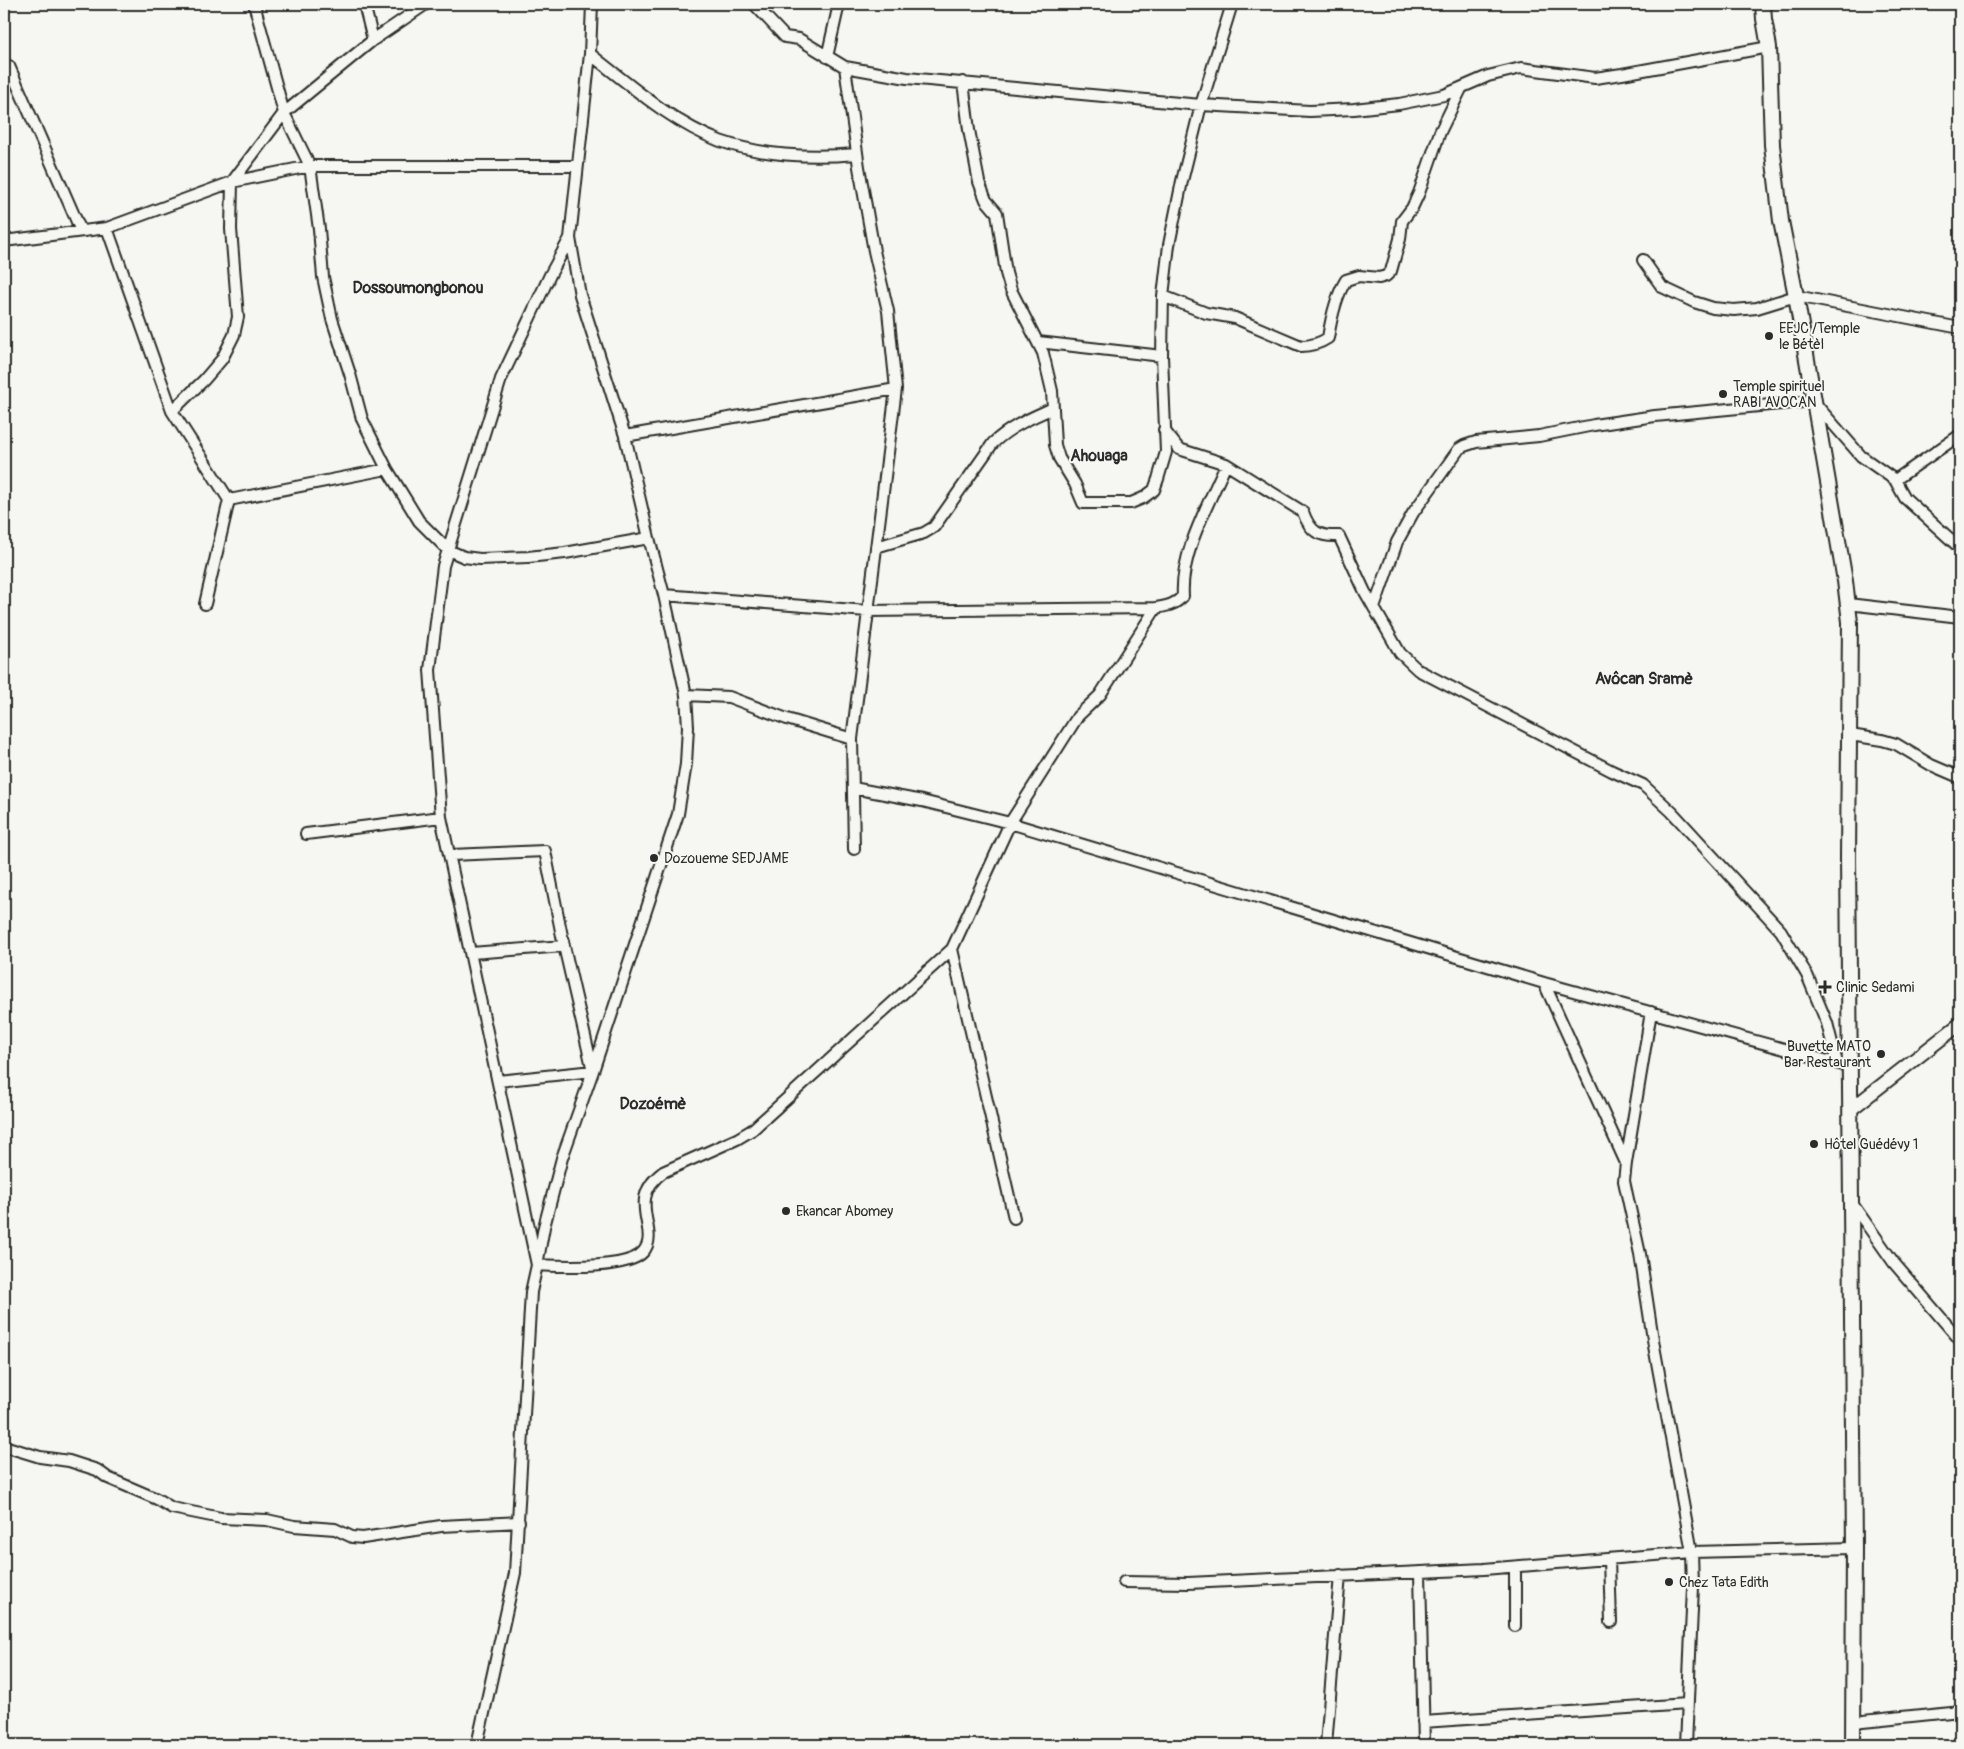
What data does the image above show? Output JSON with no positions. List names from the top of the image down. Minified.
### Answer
{"districts":["Dossoumongbonou","Ahouaga","Avôcan Sramè","Dozoémè"],"places":{"other":["EEJC /Temple le Bétèl","Temple spirituel RABI AVOCAN","Dozoueme SEDJAME","Buvette MATO Bar Restaurant","Hôtel Guédévy 1","Ekancar Abomey","Chez Tata Edith"],"health":["Clinic Sedami"]}}
